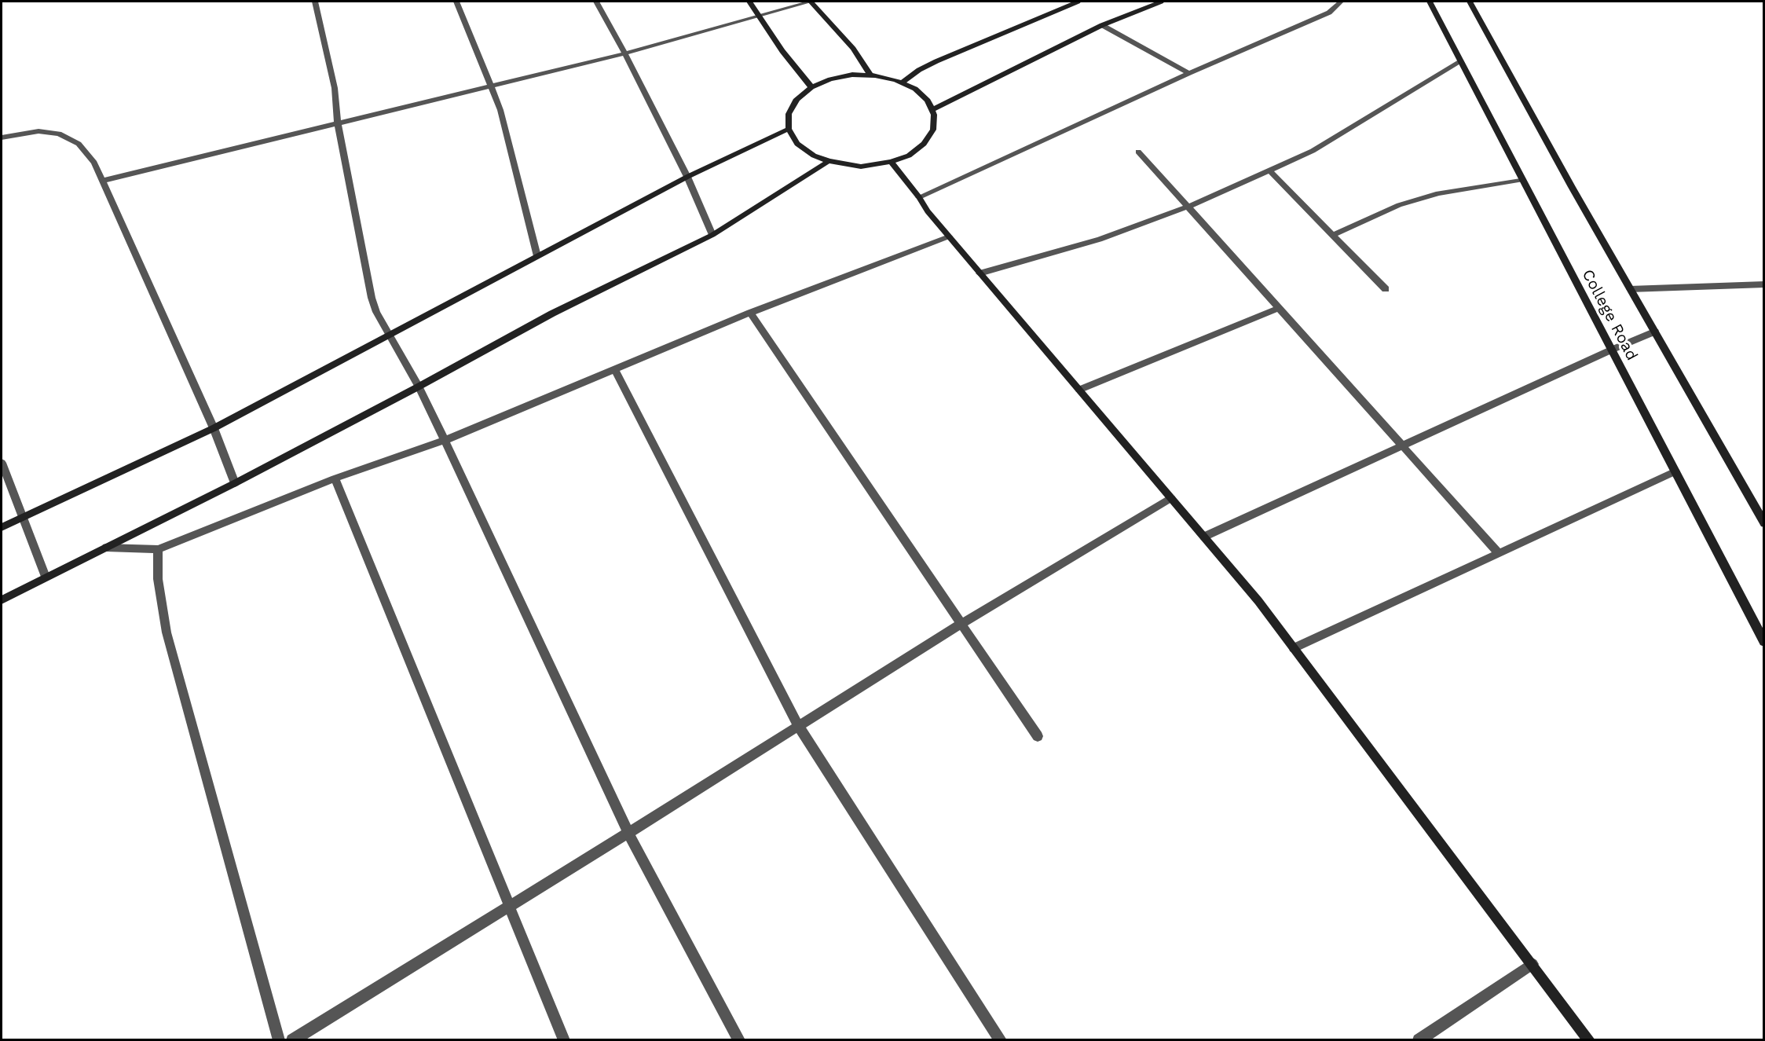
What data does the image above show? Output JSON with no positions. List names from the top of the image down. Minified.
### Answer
{"streets":{"main road":["College Road"]}}
